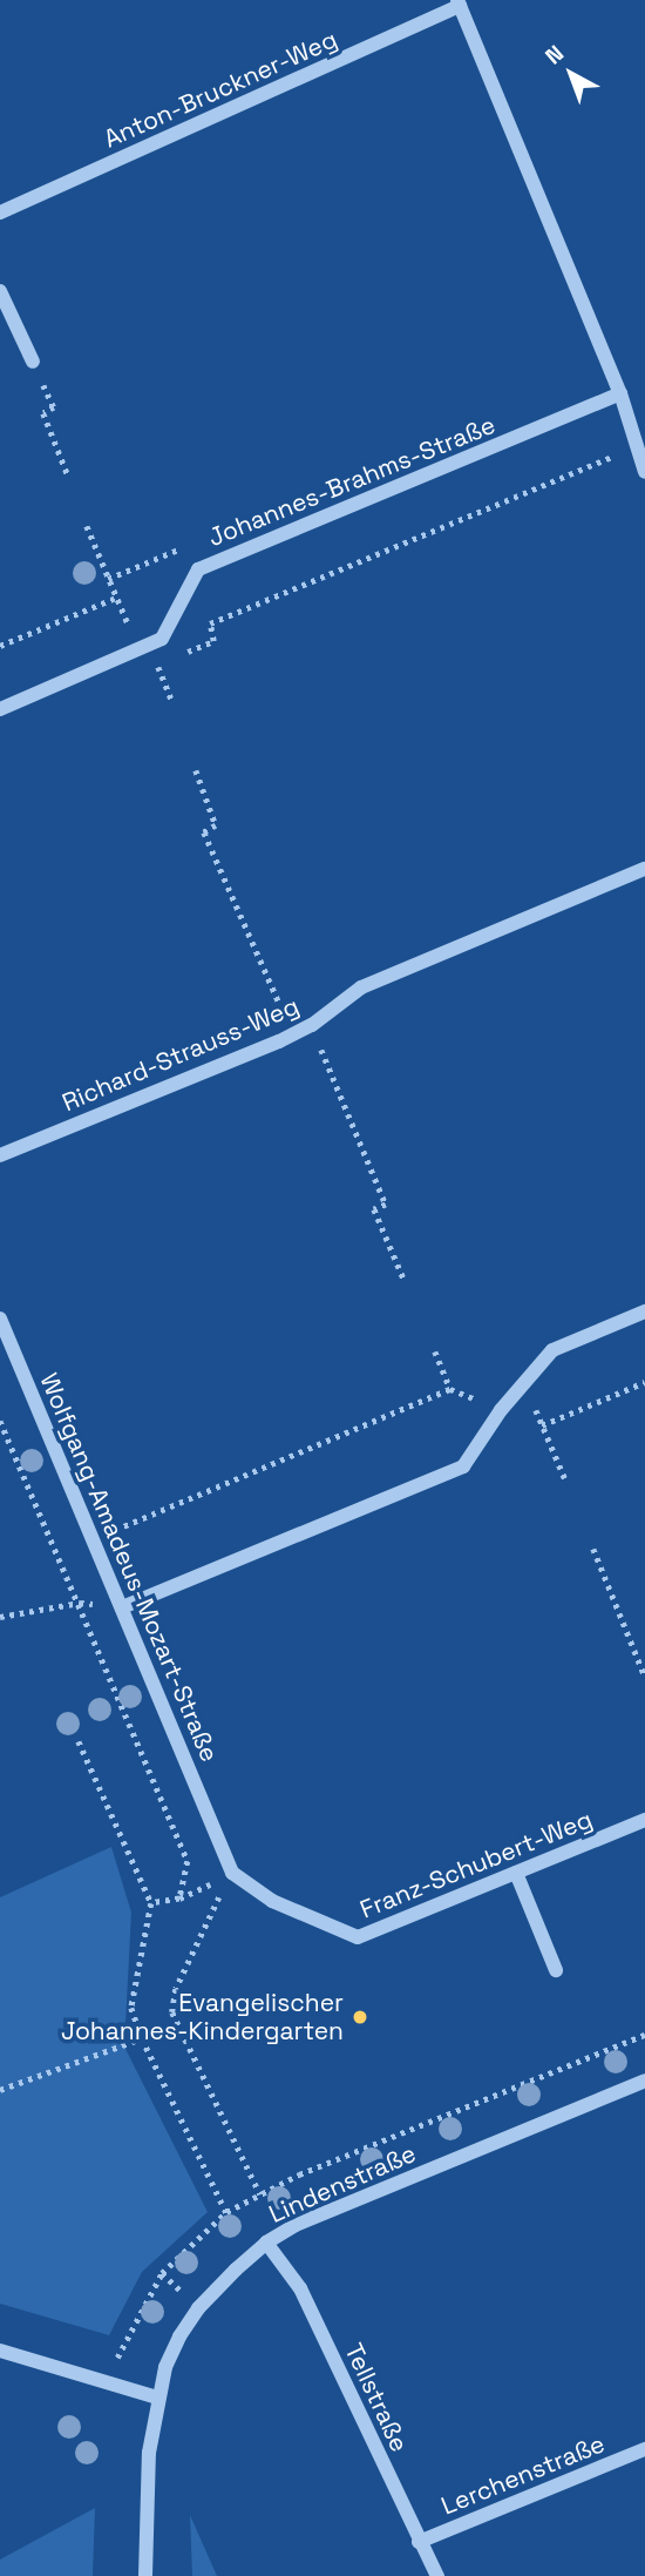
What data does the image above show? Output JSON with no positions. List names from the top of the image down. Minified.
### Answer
{"streets":{"street":["Anton-Bruckner-Weg","Johannes-Brahms-Straße","Richard-Strauss-Weg","Wolfgang-Amadeus-Mozart-Straße","Franz-Schubert-Weg","Lindenstraße","Tellstraße","Lerchenstraße"]},"crossings":[["Wolfgang-Amadeus-Mozart-Straße","Franz-Schubert-Weg"],["Lindenstraße","Tellstraße"],["Tellstraße","Lerchenstraße"]],"places":["Evangelischer Johannes-Kindergarten"],"north":"top left"}
